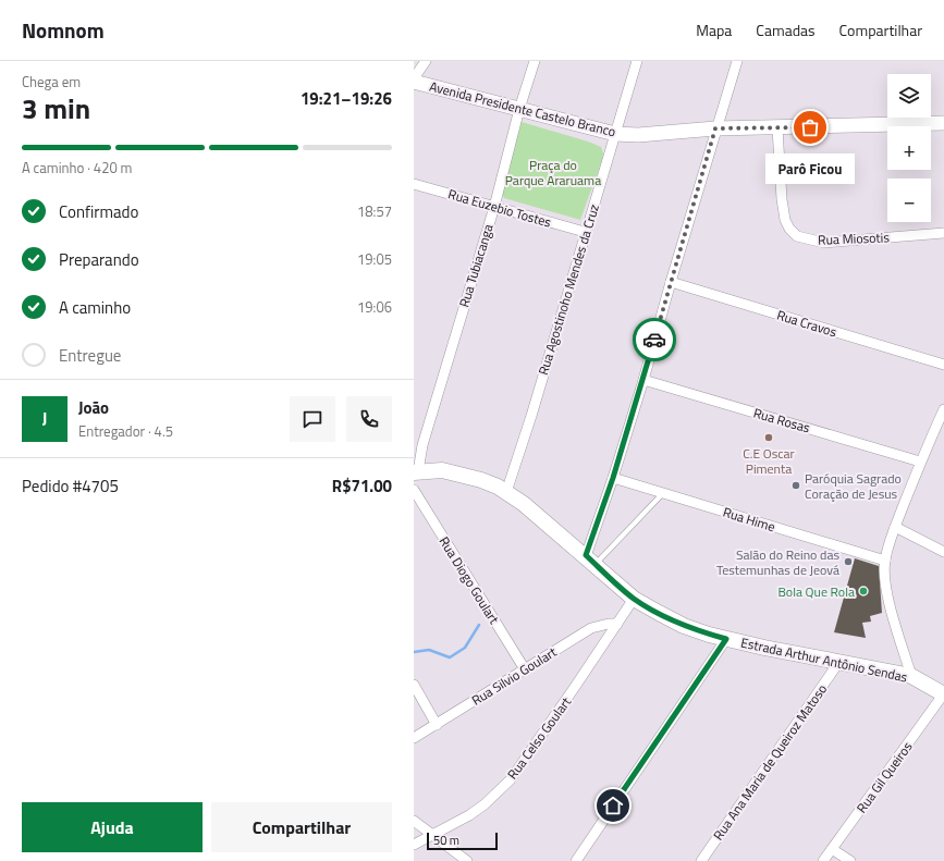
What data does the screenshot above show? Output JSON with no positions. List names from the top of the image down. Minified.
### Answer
{"streets":{"main road":["Estrada Arthur Antônio Sendas"],"street":["Avenida Presidente Castelo Branco","Rua Euzebio Tostes","Rua Miosotis","Rua Tubiacanga","Rua Agostinoho Mendes da Cruz","Rua Cravos","Rua Rosas","Rua Hime","Rua Diogo Goulart","Rua Silvio Goulart","Rua Celso Goulart","Rua Ana Maria de Queiroz Matoso","Rua Gil Queiros"]},"crossings":[["Avenida Presidente Castelo Branco","Rua Miosotis"],["Avenida Presidente Castelo Branco","Rua Tubiacanga"],["Avenida Presidente Castelo Branco","Rua Agostinoho Mendes da Cruz"],["Rua Euzebio Tostes","Rua Tubiacanga"],["Rua Euzebio Tostes","Rua Agostinoho Mendes da Cruz"],["Rua Tubiacanga","Estrada Arthur Antônio Sendas"],["Rua Agostinoho Mendes da Cruz","Estrada Arthur Antônio Sendas"],["Rua Diogo Goulart","Rua Silvio Goulart"],["Estrada Arthur Antônio Sendas","Rua Celso Goulart"],["Estrada Arthur Antônio Sendas","Rua Ana Maria de Queiroz Matoso"],["Estrada Arthur Antônio Sendas","Rua Gil Queiros"],["Rua Silvio Goulart","Rua Celso Goulart"]],"parks":["Praça do Parque Araruama"],"places":["Parô Ficou","C.E Oscar Pimenta","Paróquia Sagrado Coração de Jesus","Salão do Reino das Testemunhas de Jeová","Bola Que Rola"],"scale_bar":"50 m","page":{"header":"Nomnom","nav":["Mapa","Camadas","Compartilhar"],"heading":["3 min","Chega em","19:21–19:26"],"panel":["João","Entregador · 4.5","Pedido #4705","R$71.00"],"map_buttons":["+","−"],"bar":"A caminho · 420 m","bubble":"Parô Ficou","list":[["Confirmado","18:57"],["Preparando","19:05"],["A caminho","19:06"],"Entregue"],"round":"J","buttons":["Ajuda","Compartilhar"],"scale":"50 m"}}
